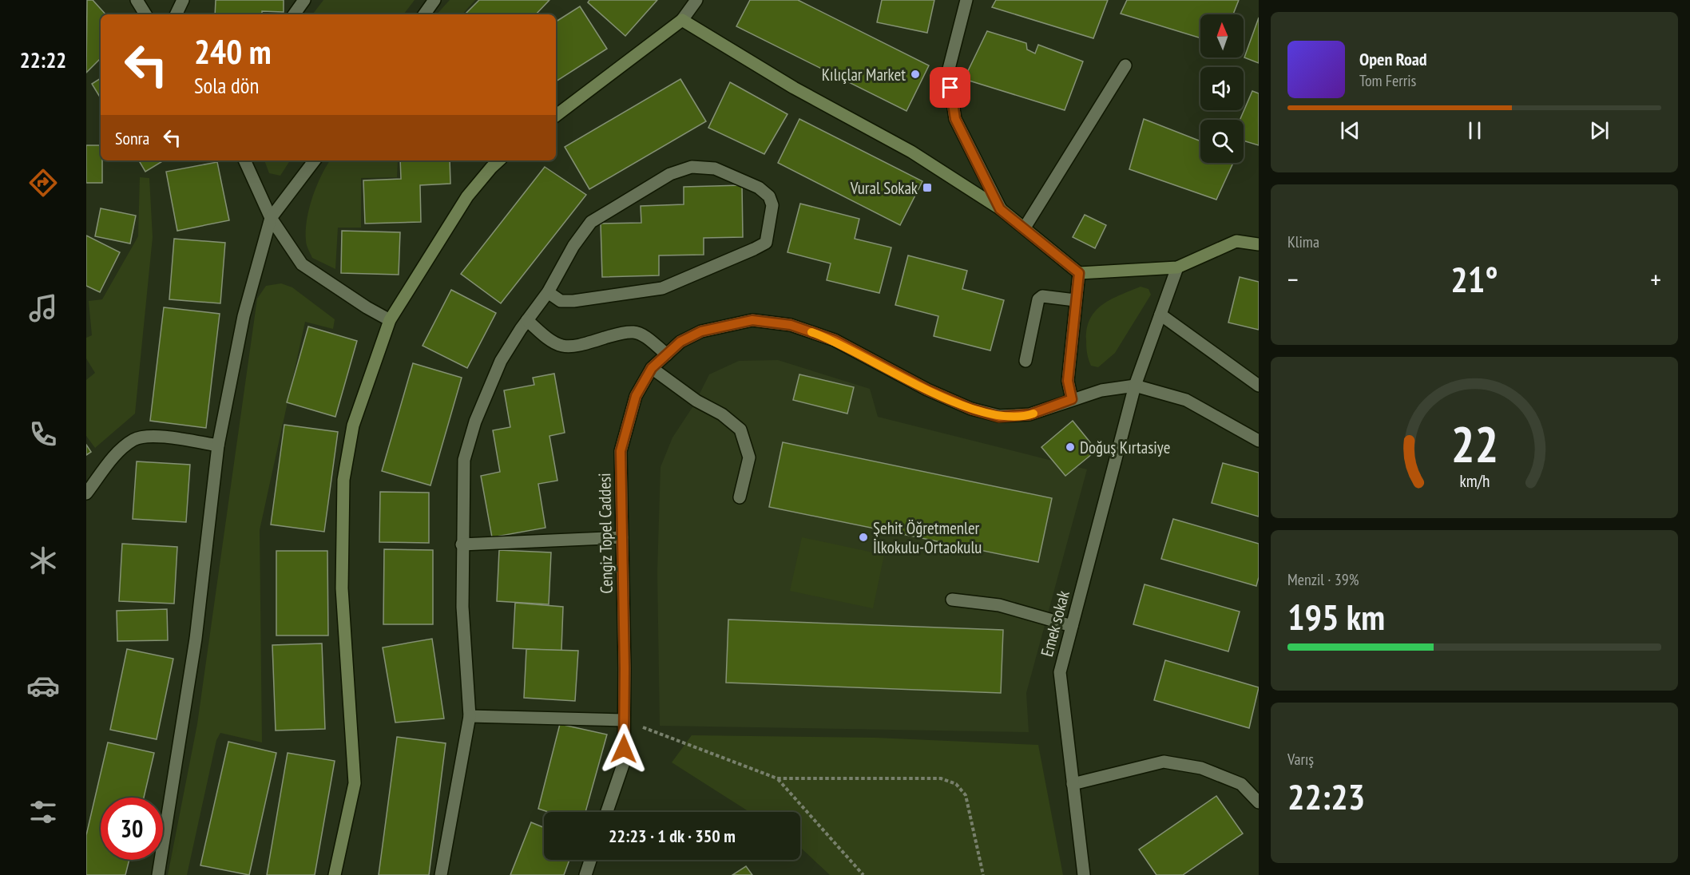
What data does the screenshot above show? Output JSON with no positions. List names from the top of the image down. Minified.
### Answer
{"streets":{"street":["Cengiz Topel Caddesi","Emek sokak"]},"crossings":[["Cengiz Topel Caddesi","Emek sokak"]],"places":{"other":["Kılıçlar Market","Doğuş Kırtasiye","Şehit Öğretmenler İlkokulu-Ortaokulu"],"transit":["Vural Sokak"]},"north":"top","page":{"tabs":"22:22","turn":["240 m","Sola dön"],"song":["Open Road","Tom Ferris"],"then":"Sonra","tile":["Klima",["Menzil · 39%","195 km"],["Varış","22:23"]],"heat":["−","21°","+"],"limit":"30","trip":"22:23 · 1 dk · 350 m","gauge":["22","km/h"]}}
